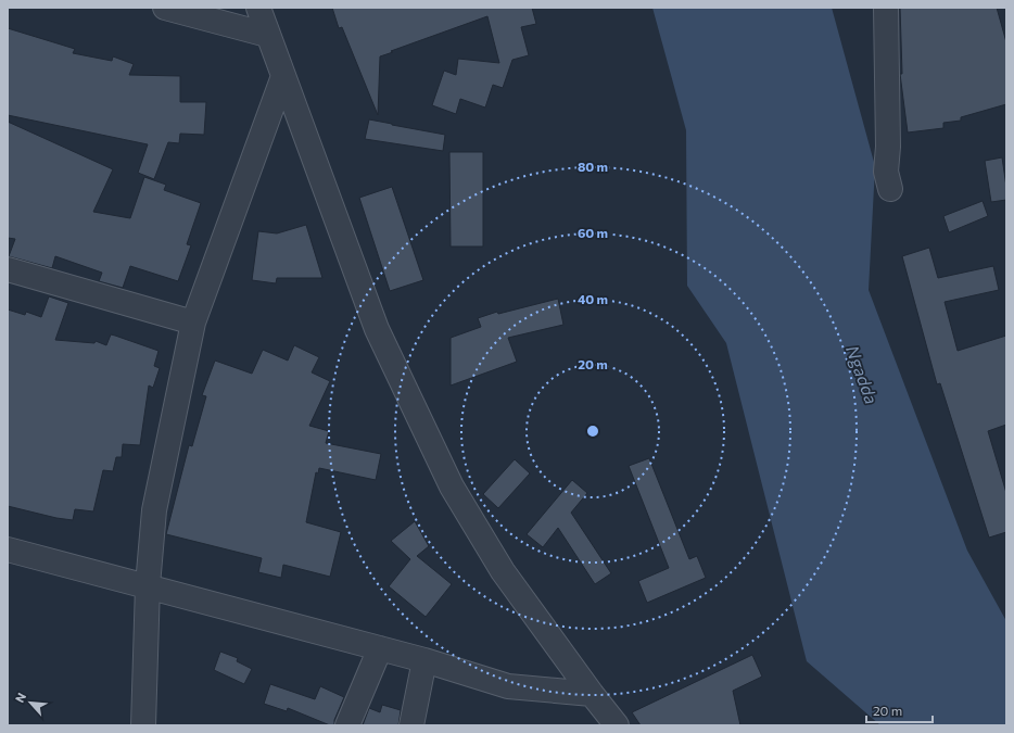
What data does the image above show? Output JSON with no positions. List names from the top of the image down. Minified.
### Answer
{"water":["Ngadda"],"scale_bar":"20 m","north":"top left","rings":["80 m","60 m","40 m","20 m"]}
